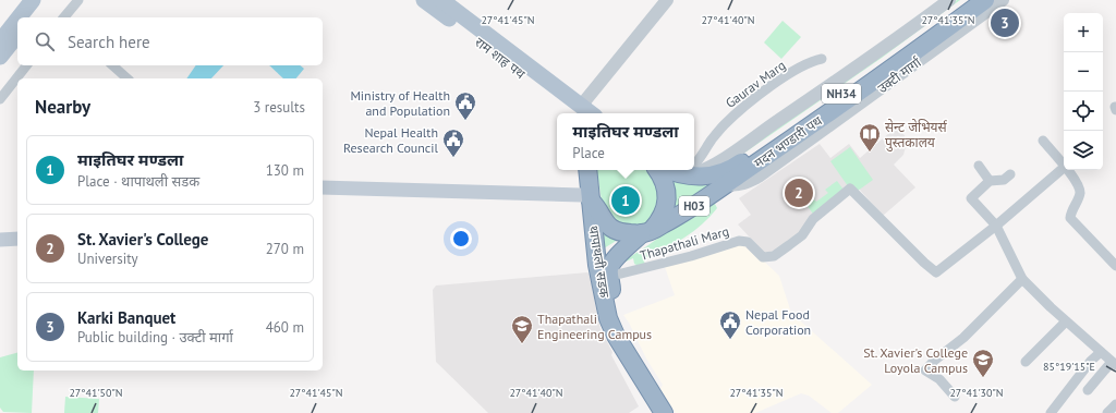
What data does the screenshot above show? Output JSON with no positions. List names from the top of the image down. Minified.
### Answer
{"streets":{"highway":["NH34","मदन भण्डारी पथ","H03","थापाथली सडक"],"main road":["राम शाह पथ"],"street":["उक्टी मार्गा","Gaurav Marg","Thapathali Marg"]},"crossings":[["उक्टी मार्गा","मदन भण्डारी पथ"],["Gaurav Marg","मदन भण्डारी पथ"],["मदन भण्डारी पथ","थापाथली सडक"],["Thapathali Marg","थापाथली सडक"]],"places":{"public building":["Ministry of Health and Population","Nepal Health Research Council","Nepal Food Corporation"],"library":["सेन्ट जेभियर्स पुस्तकालय"],"school or university":["Thapathali Engineering Campus","St. Xavier's College Loyola Campus"]},"page":{"pins":["3","2","1"],"map_buttons":["+","−"],"search":"Search here","heading":["Nearby","3 results"],"popup":["माइतिघर मण्डला","Place"],"list":[{"mark":"1","name":"माइतिघर मण्डला","note":"Place · थापाथली सडक","value":"130 m"},{"mark":"2","name":"St. Xavier's College","note":"University","value":"270 m"},{"mark":"3","name":"Karki Banquet","note":"Public building · उक्टी मार्गा","value":"460 m"}]},"coordinates":["27°41'45\"N","27°41'40\"N","27°41'35\"N","85°19'15\"E","27°41'50\"N","27°41'30\"N"]}
